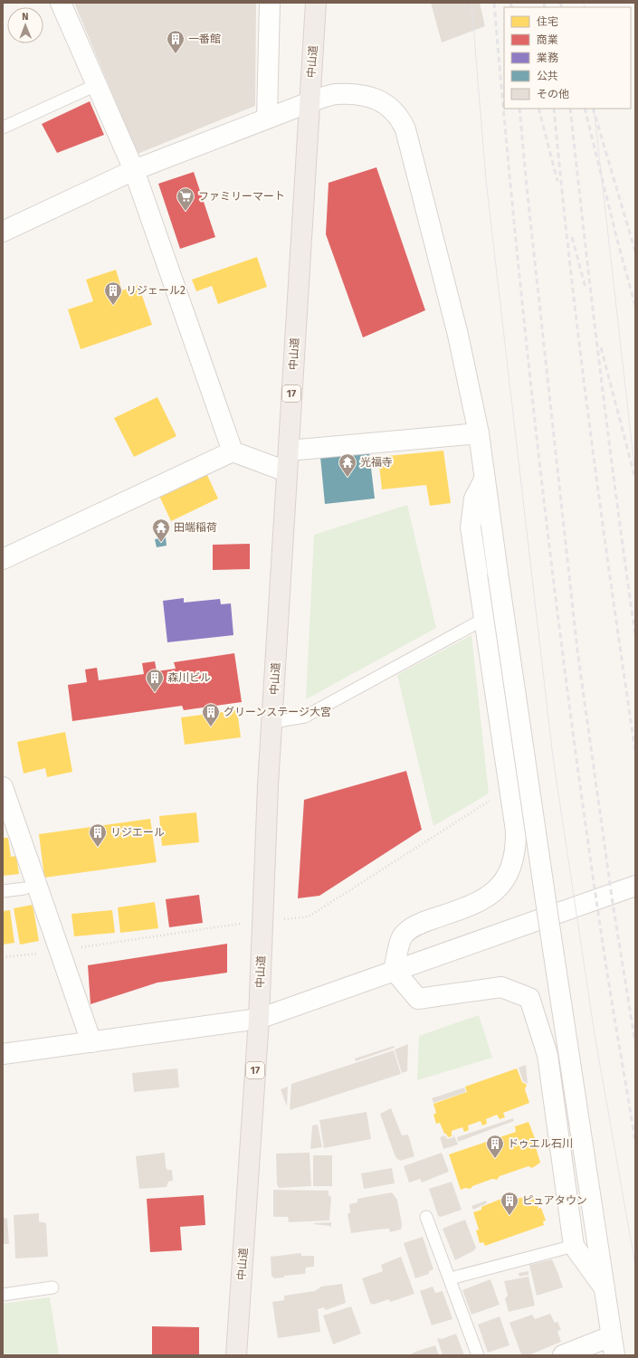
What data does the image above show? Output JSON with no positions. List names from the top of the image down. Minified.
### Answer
{"streets":{"highway":["中山道","17"]},"places":{"building":["一番館","リジェール2","森川ビル","グリーンステージ大宮","リジエール","ドゥエル石川","ピュアタウン"],"supermarket":["ファミリーマート"],"temple":["光福寺","田端稲荷"]},"legend":["住宅","商業","業務","公共","その他"],"north":"top"}
